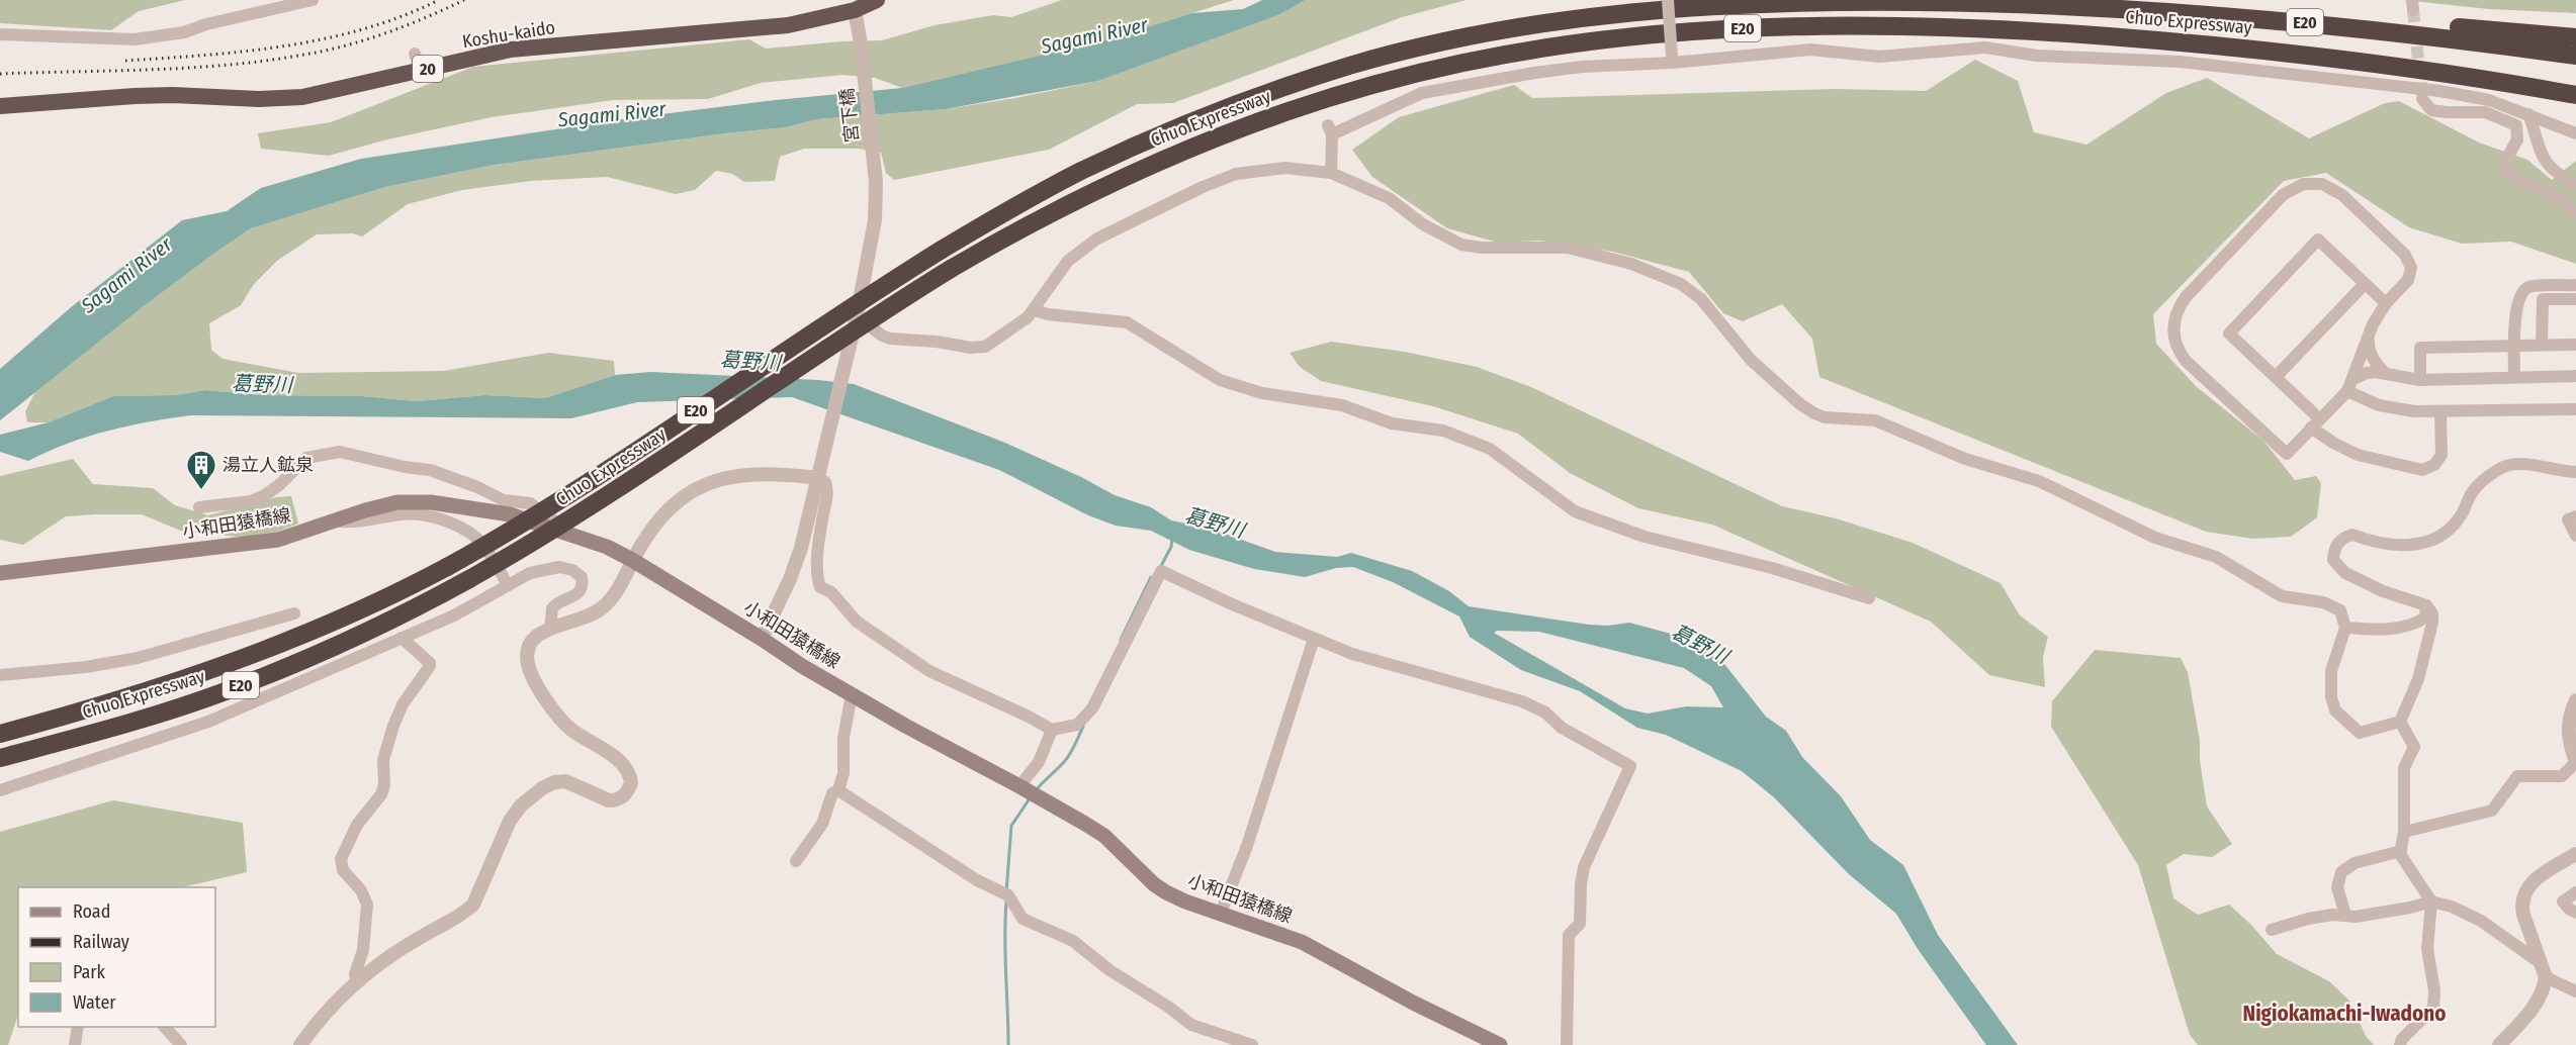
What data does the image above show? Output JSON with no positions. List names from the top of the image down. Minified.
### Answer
{"streets":{"highway":["Chuo Expressway","E20","Koshu-kaido","20"],"main road":["小和田猿橋線"],"street":["宮下橋"]},"crossings":[["Koshu-kaido","宮下橋"],["宮下橋","小和田猿橋線"]],"districts":["Nigiokamachi-Iwadono"],"water":["Sagami River","葛野川"],"places":{"building":["湯立人鉱泉"]},"legend":["Road","Railway","Park","Water"]}
